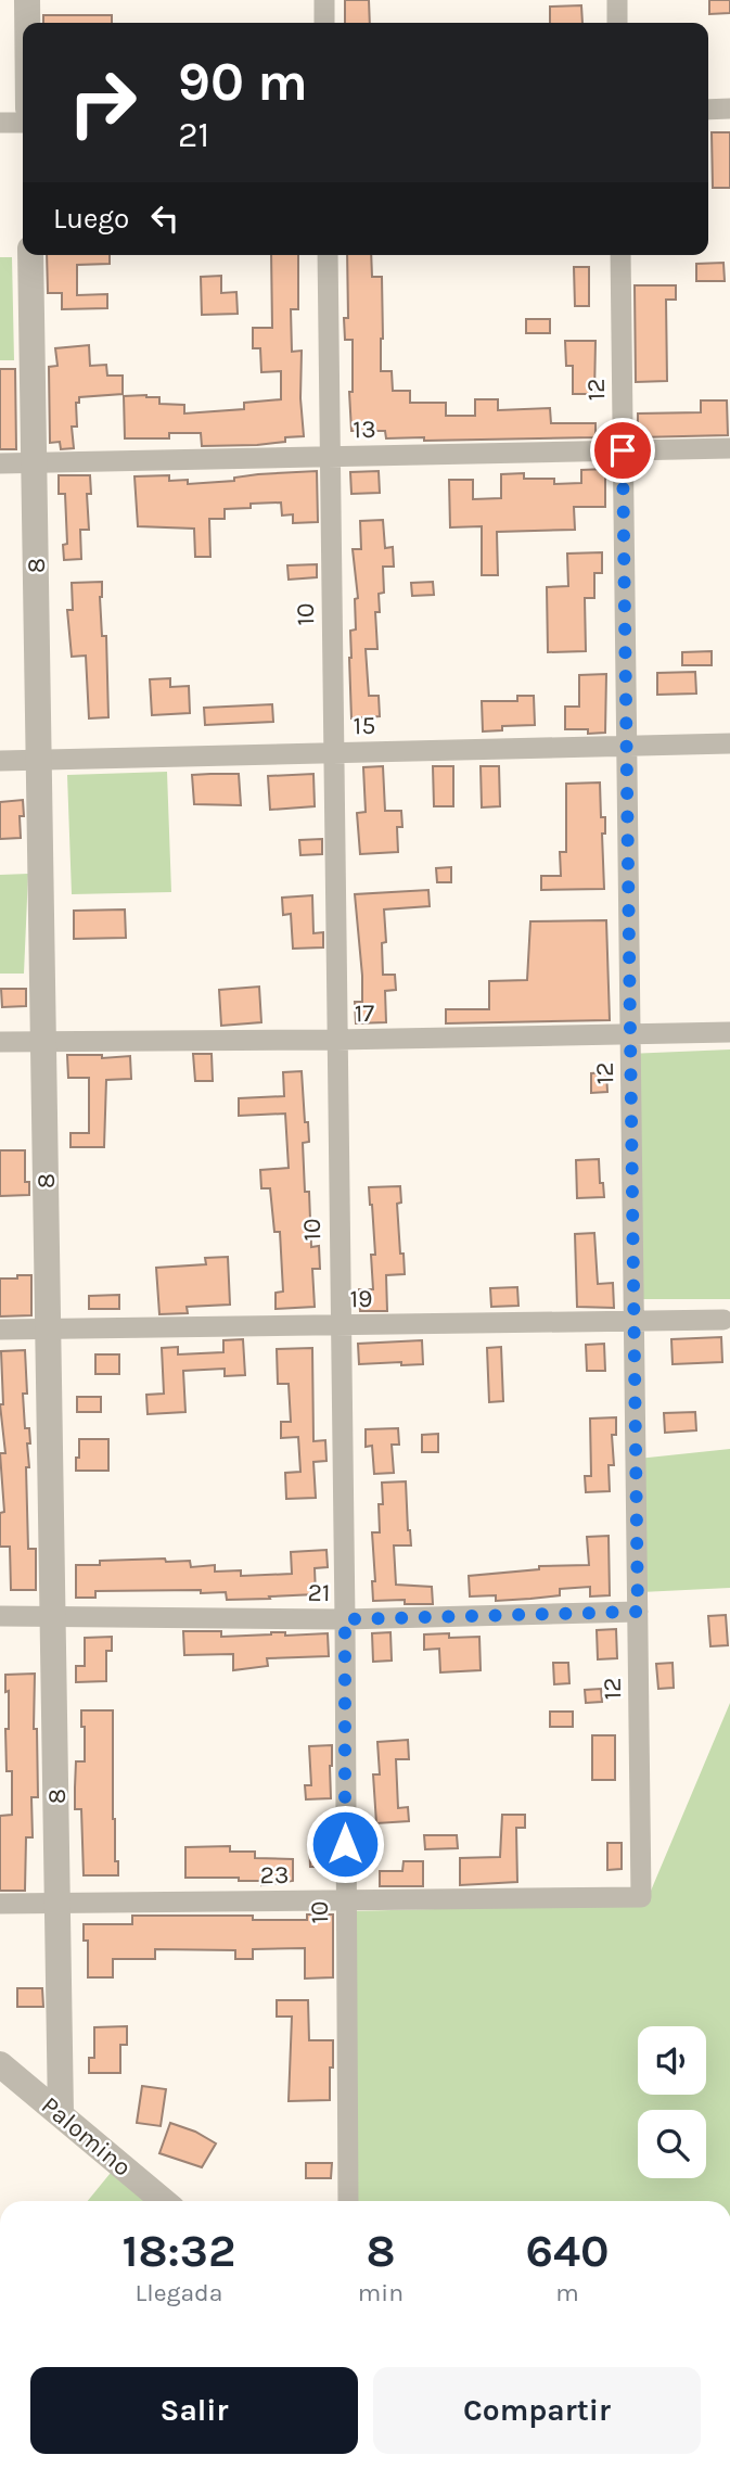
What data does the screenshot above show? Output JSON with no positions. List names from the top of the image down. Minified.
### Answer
{"streets":{"street":["12","13","8","10","15","17","19","21","23","Palomino"]},"crossings":[["12","13"],["12","15"],["12","17"],["12","19"],["12","21"],["12","23"],["13","8"],["13","10"],["8","15"],["8","17"],["8","19"],["8","21"],["8","23"],["8","Palomino"],["10","15"],["10","17"],["10","19"],["10","21"],["10","23"]],"page":{"turn":["90 m","21"],"then":"Luego","eta":["18:32","Llegada","8","min","640","m"],"buttons":["Salir","Compartir"]}}
